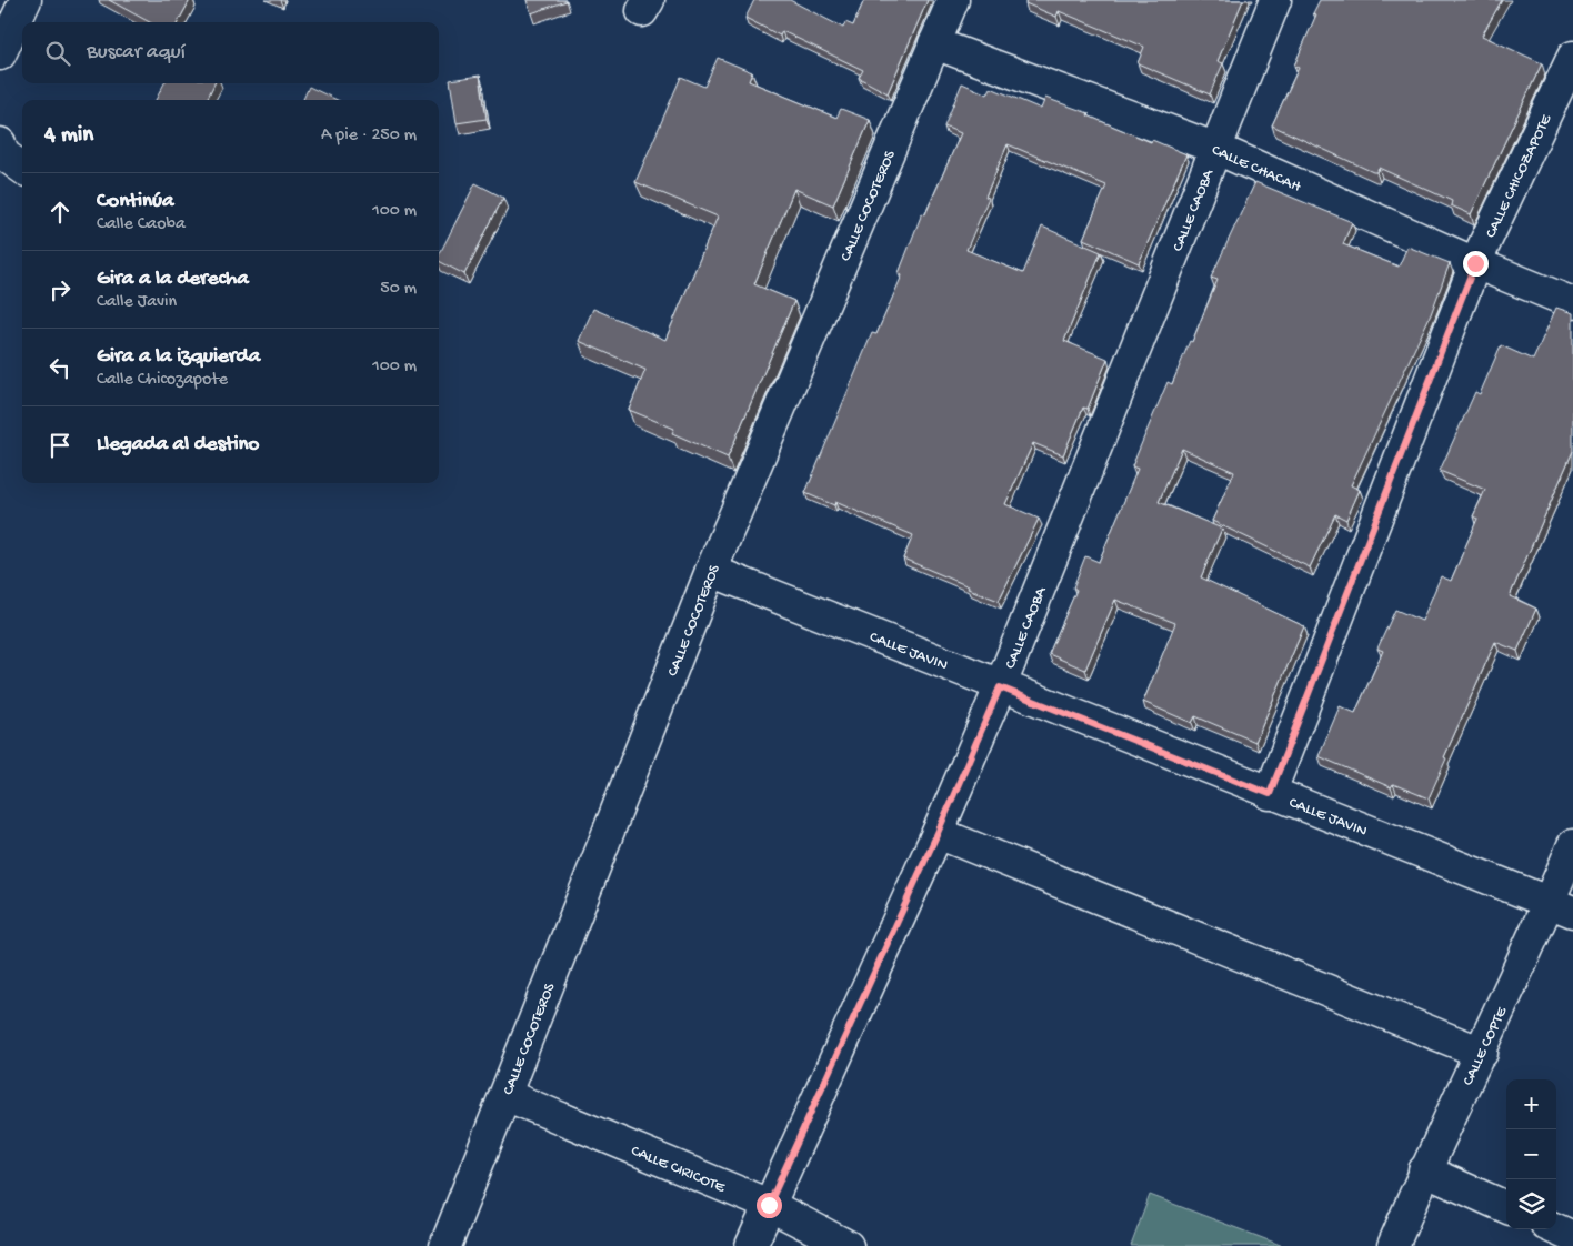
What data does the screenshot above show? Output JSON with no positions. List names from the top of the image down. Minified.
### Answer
{"streets":{"street":["CALLE CHACAH","CALLE CHICOZAPOTE","CALLE COCOTEROS","CALLE CAOBA","CALLE JAVIN","CALLE COPTE","CALLE CIRICOTE"]},"crossings":[["CALLE CHACAH","CALLE CHICOZAPOTE"],["CALLE CHACAH","CALLE COCOTEROS"],["CALLE CHACAH","CALLE CAOBA"],["CALLE CHICOZAPOTE","CALLE JAVIN"],["CALLE COCOTEROS","CALLE JAVIN"],["CALLE COCOTEROS","CALLE CIRICOTE"],["CALLE CAOBA","CALLE JAVIN"],["CALLE CAOBA","CALLE CIRICOTE"],["CALLE JAVIN","CALLE COPTE"]],"page":{"search":"Buscar aquí","heading":["4 min","A pie · 250 m"],"list":[["Continúa","Calle Caoba","100 m"],["Gira a la derecha","Calle Javin","50 m"],["Gira a la izquierda","Calle Chicozapote","100 m"],"Llegada al destino"],"map_buttons":["+","−"]}}
